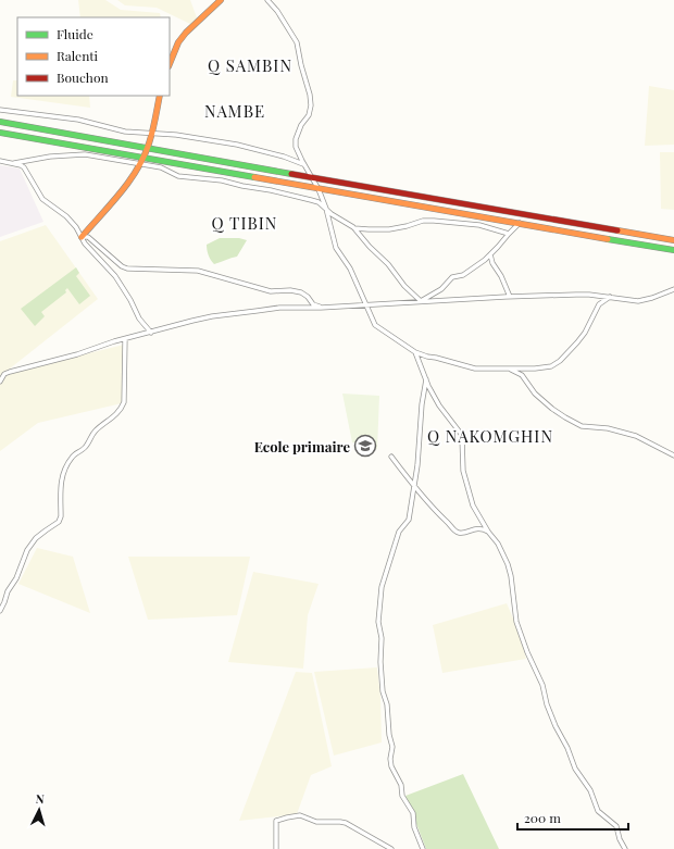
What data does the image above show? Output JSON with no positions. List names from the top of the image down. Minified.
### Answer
{"districts":["Q SAMBIN","NAMBE","Q TIBIN","Q NAKOMGHIN"],"places":{"school or university":["Ecole primaire"]},"legend":["Fluide","Ralenti","Bouchon"],"scale_bar":"200 m","north":"top"}
